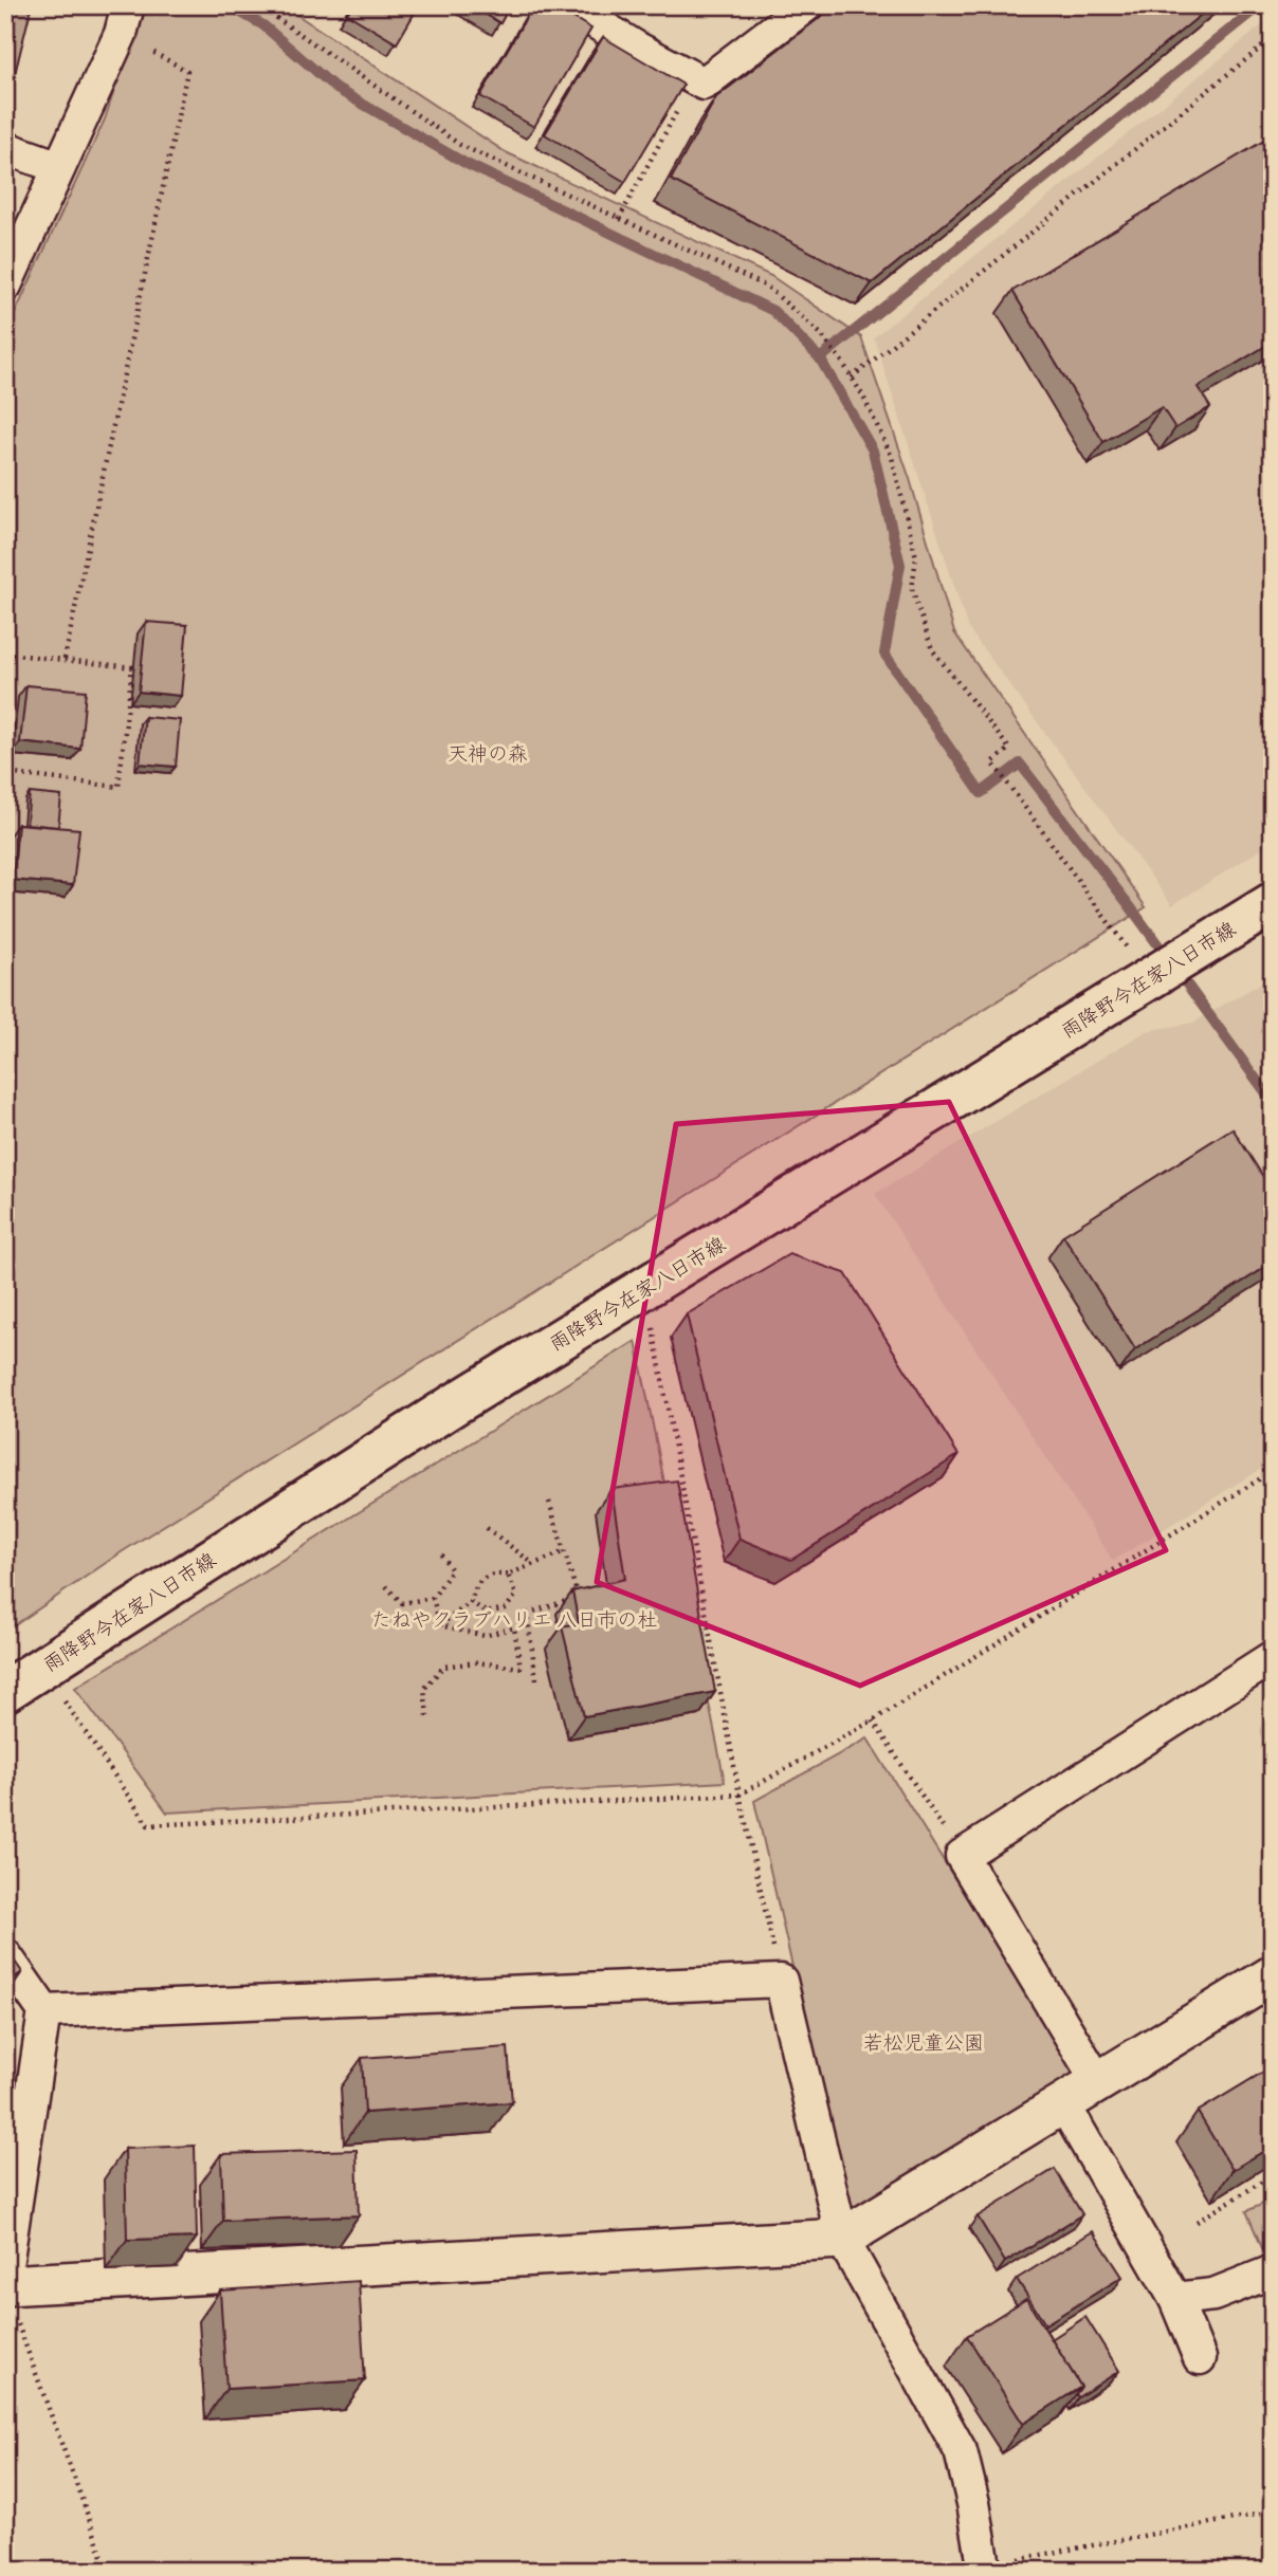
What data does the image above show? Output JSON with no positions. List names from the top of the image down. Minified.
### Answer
{"streets":{"main road":["雨降野今在家八日市線"]},"parks":["天神の森","たねやクラブハリエ 八日市の杜","若松児童公園"]}
